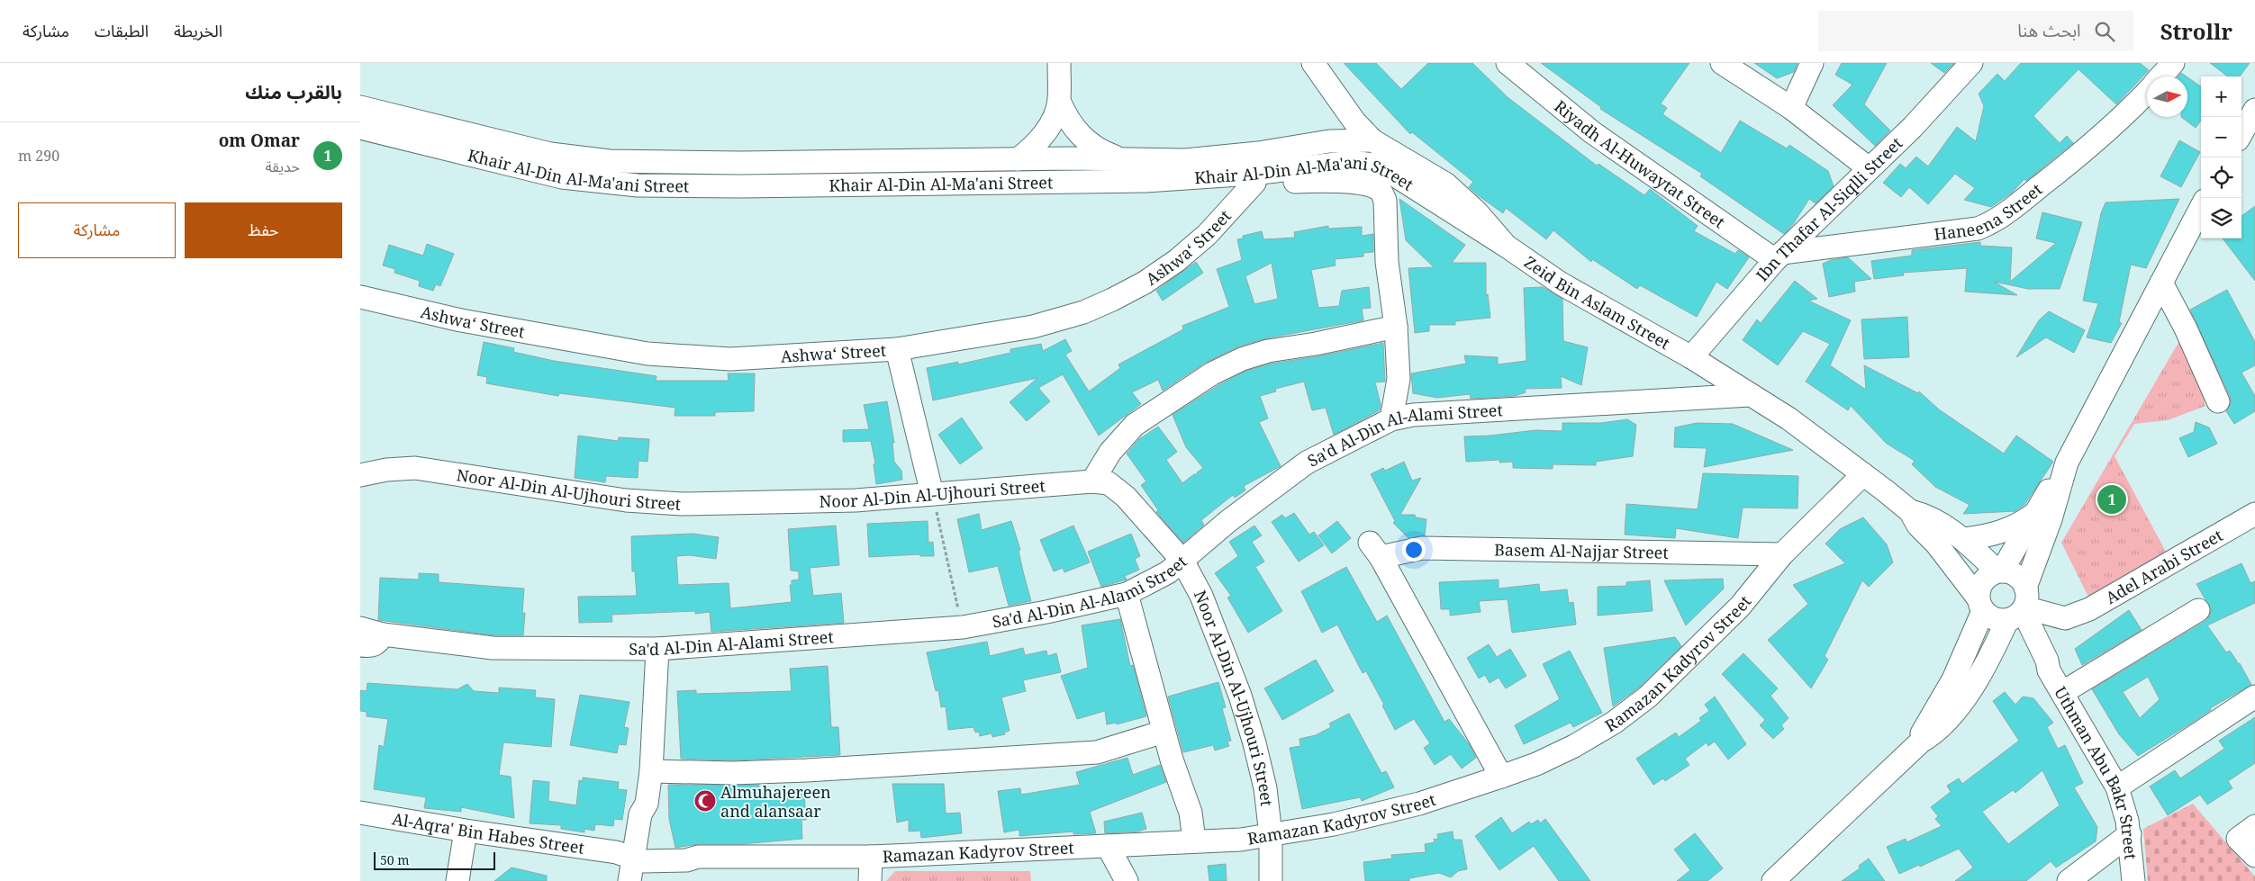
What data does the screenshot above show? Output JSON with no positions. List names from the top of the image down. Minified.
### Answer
{"streets":{"street":["Riyadh Al-Huwaytat Street","Khair Al-Din Al-Ma'ani Street","Ibn Thafar Al-Siqlli Street","Haneena Street","Ashwa‘ Street","Zeid Bin Aslam Street","Sa'd Al-Din Al-Alami Street","Noor Al-Din Al-Ujhouri Street","Basem Al-Najjar Street","Adel Arabi Street","Ramazan Kadyrov Street","Uthman Abu Bakr Street","Al-Aqra' Bin Habes Street"]},"crossings":[["Riyadh Al-Huwaytat Street","Ibn Thafar Al-Siqlli Street"],["Riyadh Al-Huwaytat Street","Haneena Street"],["Khair Al-Din Al-Ma'ani Street","Ashwa‘ Street"],["Khair Al-Din Al-Ma'ani Street","Zeid Bin Aslam Street"],["Ibn Thafar Al-Siqlli Street","Haneena Street"],["Ibn Thafar Al-Siqlli Street","Zeid Bin Aslam Street"],["Zeid Bin Aslam Street","Sa'd Al-Din Al-Alami Street"],["Zeid Bin Aslam Street","Adel Arabi Street"],["Zeid Bin Aslam Street","Ramazan Kadyrov Street"],["Zeid Bin Aslam Street","Uthman Abu Bakr Street"],["Sa'd Al-Din Al-Alami Street","Noor Al-Din Al-Ujhouri Street"],["Noor Al-Din Al-Ujhouri Street","Ramazan Kadyrov Street"],["Basem Al-Najjar Street","Ramazan Kadyrov Street"],["Adel Arabi Street","Uthman Abu Bakr Street"],["Ramazan Kadyrov Street","Al-Aqra' Bin Habes Street"]],"places":{"mosque":["Almuhajereen and alansaar"]},"scale_bar":"50 m","north":"right","page":{"header":"Strollr","search":"ابحث هنا","nav":["الخريطة","الطبقات","مشاركة"],"heading":"بالقرب منك","map_buttons":["+","−"],"list":[{"mark":"1","name":"om Omar","note":"حديقة","value":"290 m"}],"buttons":["حفظ","مشاركة"],"pins":"1","scale":"50 m"}}
